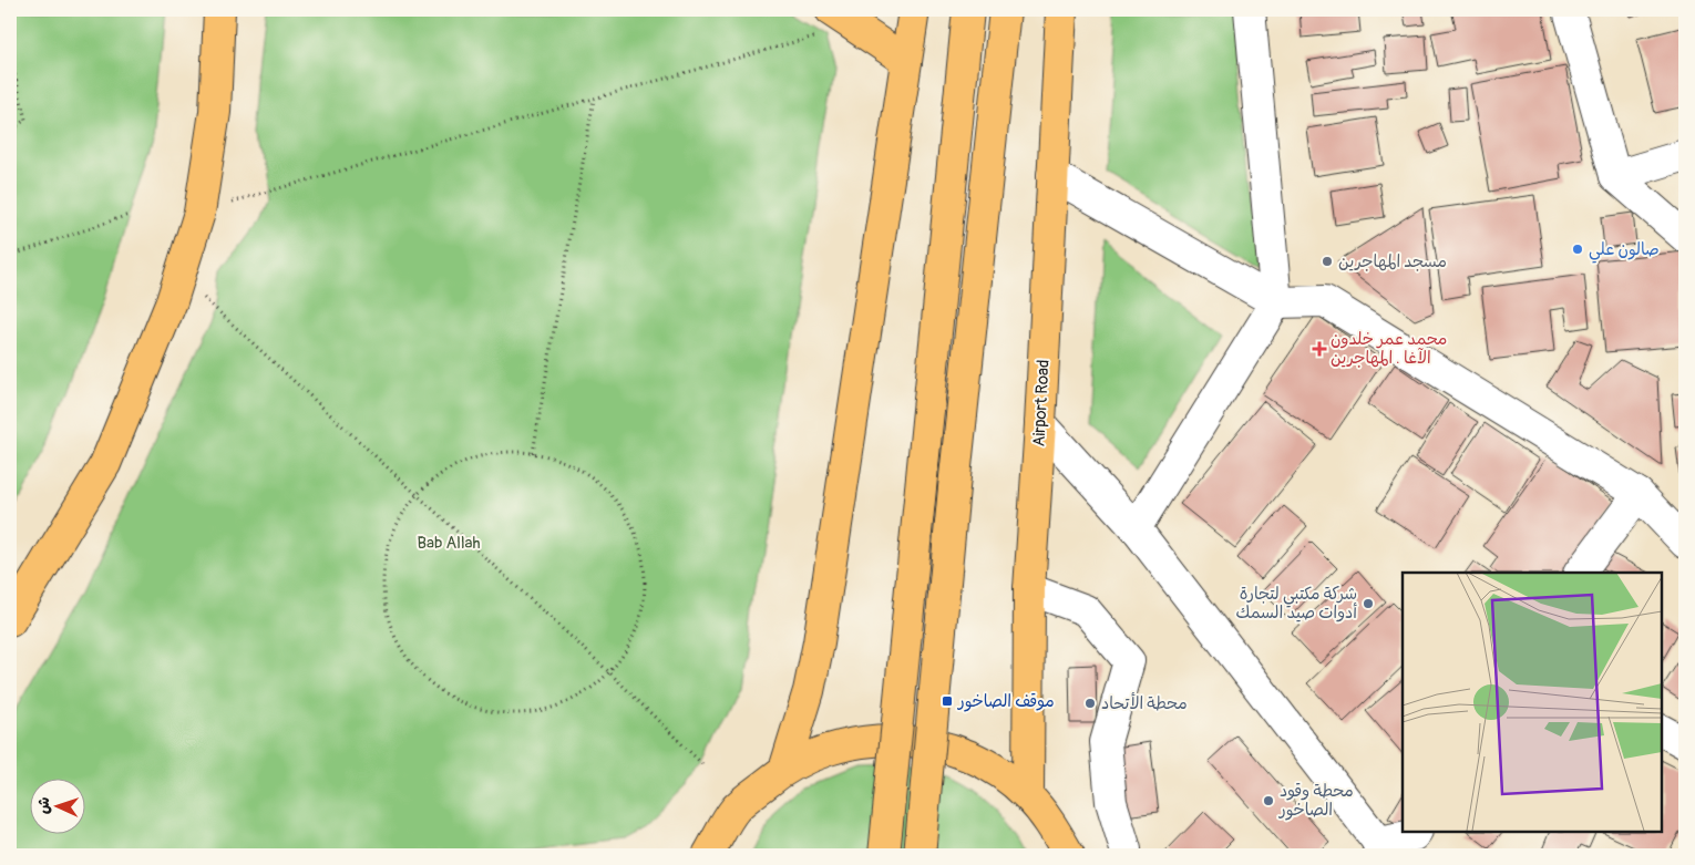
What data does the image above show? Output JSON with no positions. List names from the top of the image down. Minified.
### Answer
{"streets":{"main road":["Airport Road"]},"parks":["Bab Allah"],"places":{"other":["صالون علي","مسجد المهاجرين","شركة مكتبي لتجارة أدوات صيد السمك","محطة الأتحاد","محطة وقود الصاخور"],"health":["محمد عمر خلدون الآغا . المهاجرين"],"transit":["موقف الصاخور"]},"north":"left"}
